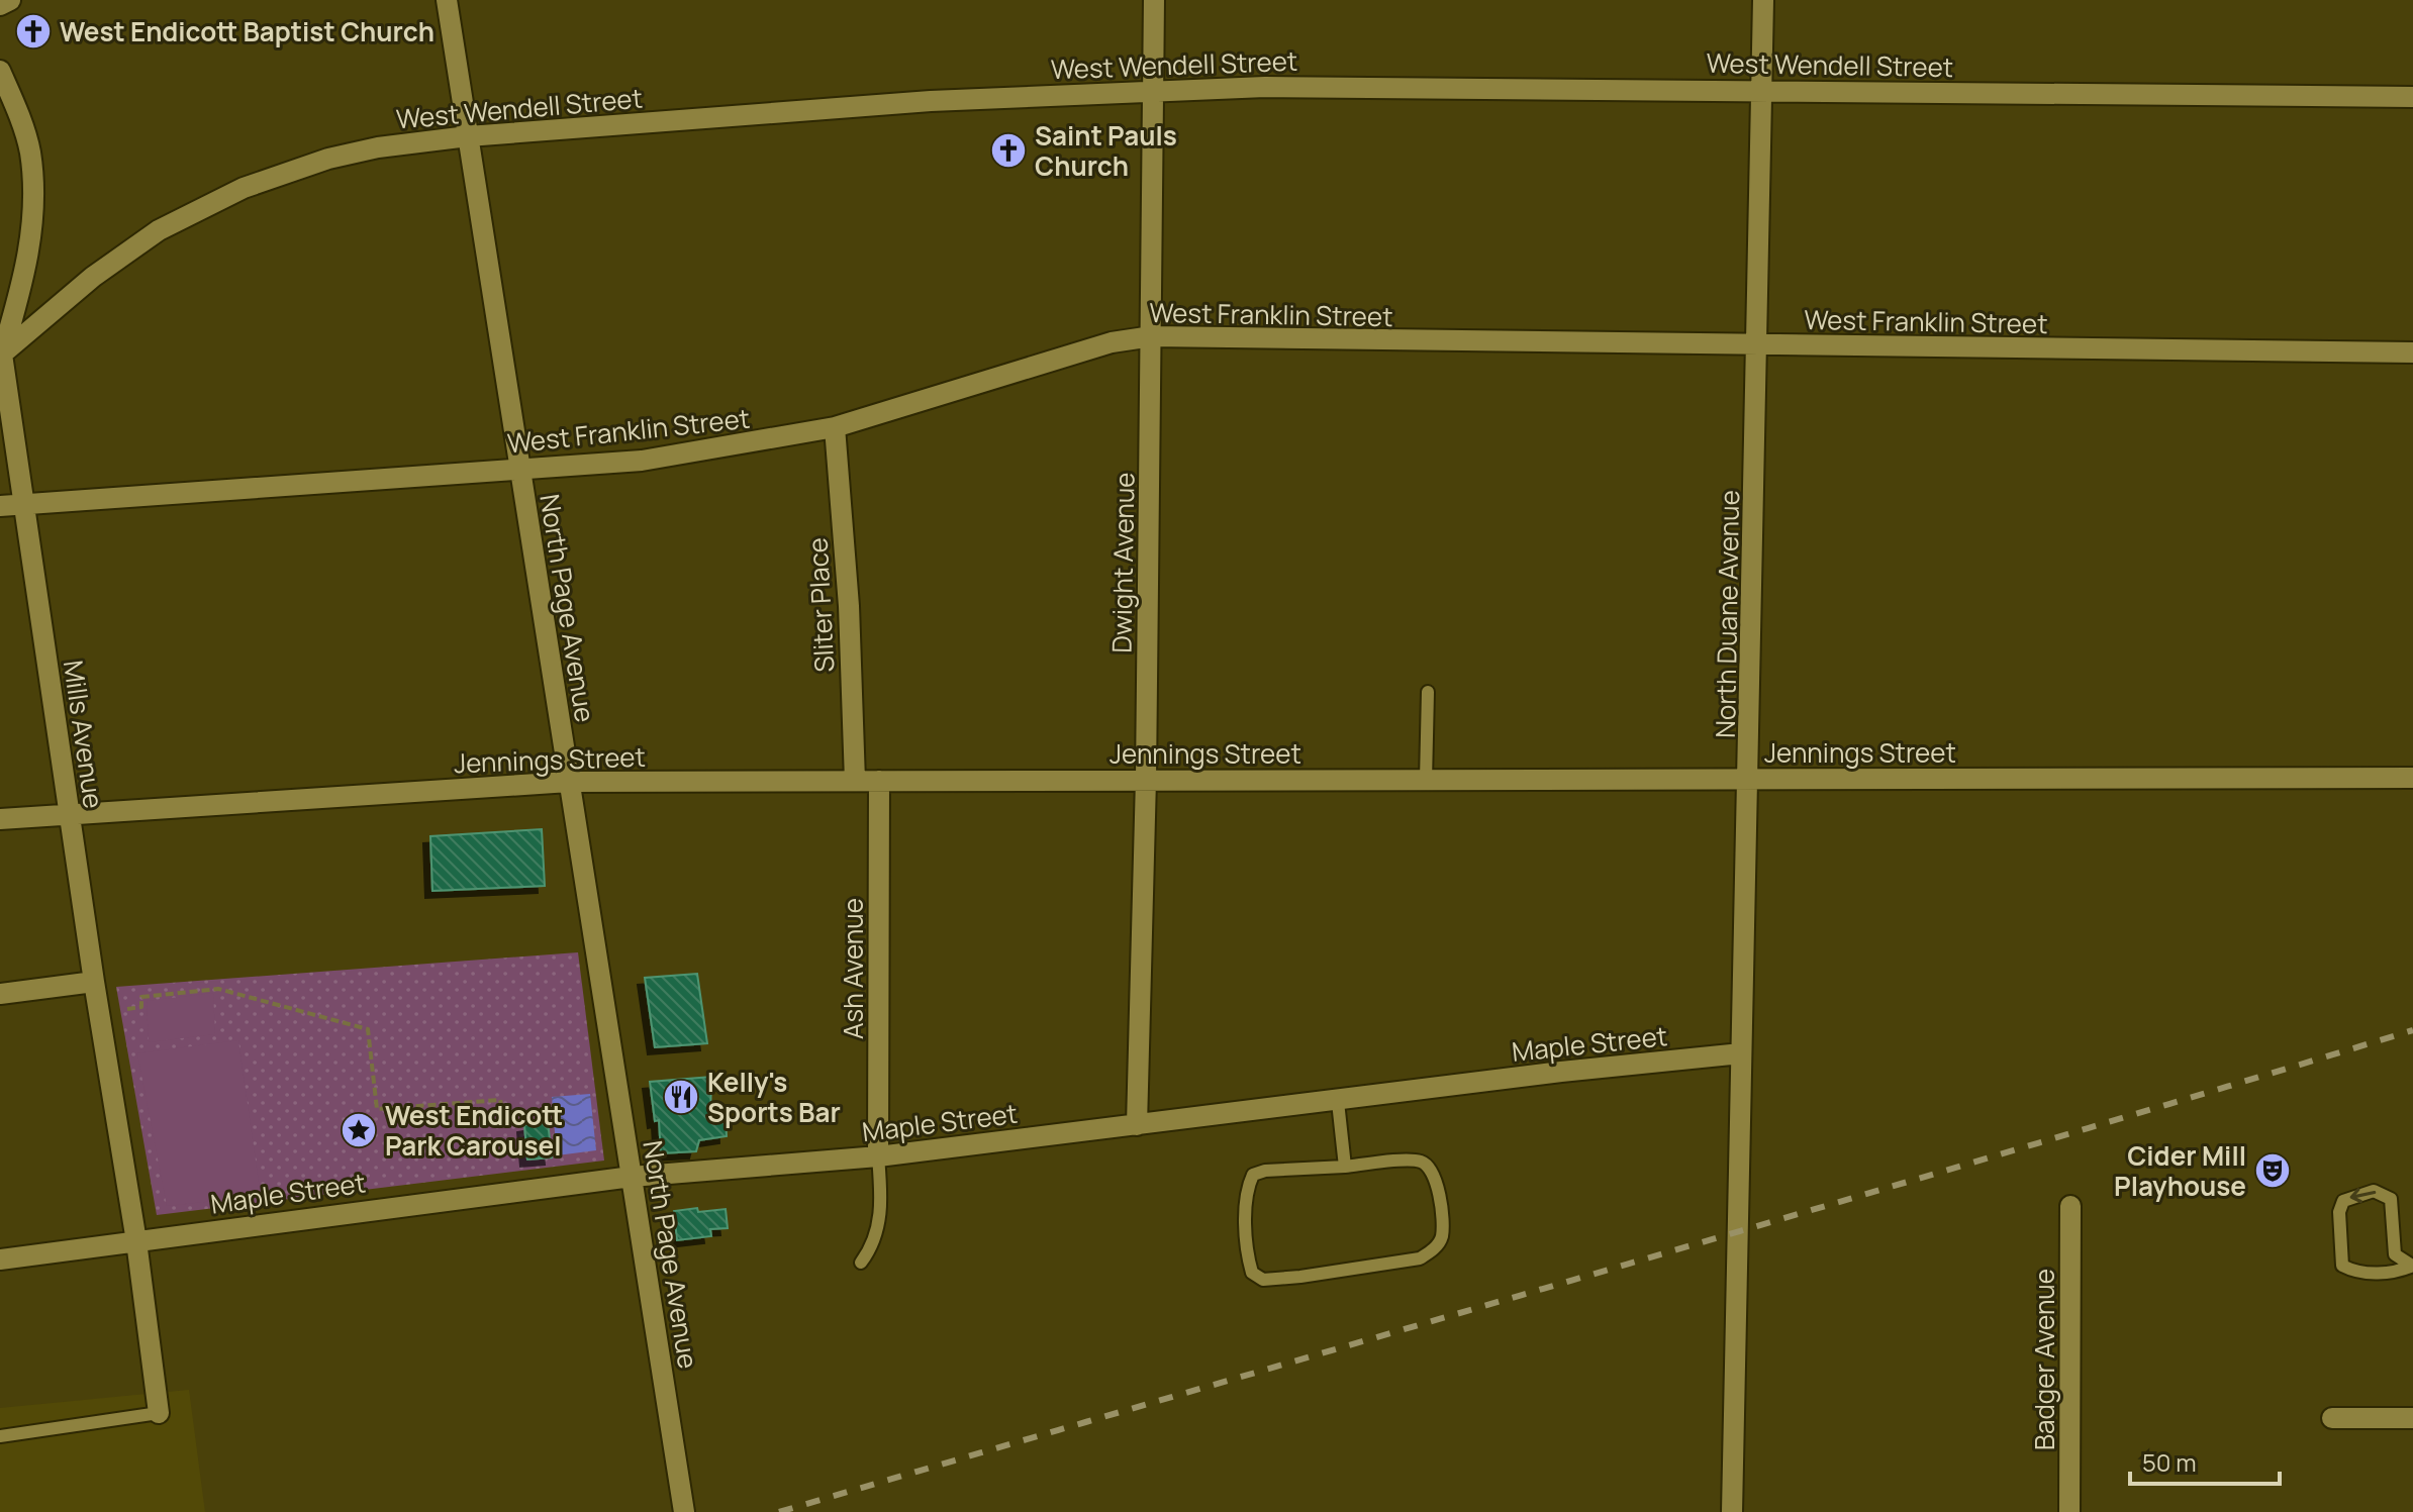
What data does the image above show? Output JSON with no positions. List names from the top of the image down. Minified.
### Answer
{"streets":{"street":["West Wendell Street","West Franklin Street","Dwight Avenue","Sliter Place","North Page Avenue","North Duane Avenue","Mills Avenue","Jennings Street","Ash Avenue","Maple Street","Badger Avenue"]},"crossings":[["West Wendell Street","Dwight Avenue"],["West Wendell Street","North Page Avenue"],["West Wendell Street","North Duane Avenue"],["West Wendell Street","Mills Avenue"],["West Franklin Street","Dwight Avenue"],["West Franklin Street","Sliter Place"],["West Franklin Street","North Page Avenue"],["West Franklin Street","North Duane Avenue"],["West Franklin Street","Mills Avenue"],["Dwight Avenue","Jennings Street"],["Dwight Avenue","Maple Street"],["Sliter Place","Jennings Street"],["North Page Avenue","Jennings Street"],["North Page Avenue","Maple Street"],["North Duane Avenue","Jennings Street"],["North Duane Avenue","Maple Street"],["Mills Avenue","Jennings Street"],["Mills Avenue","Maple Street"],["Jennings Street","Ash Avenue"],["Ash Avenue","Maple Street"]],"places":{"church":["West Endicott Baptist Church","Saint Pauls Church"],"restaurant":["Kelly's Sports Bar"],"place":["West Endicott Park Carousel"],"theatre":["Cider Mill Playhouse"]},"scale_bar":"50 m"}
